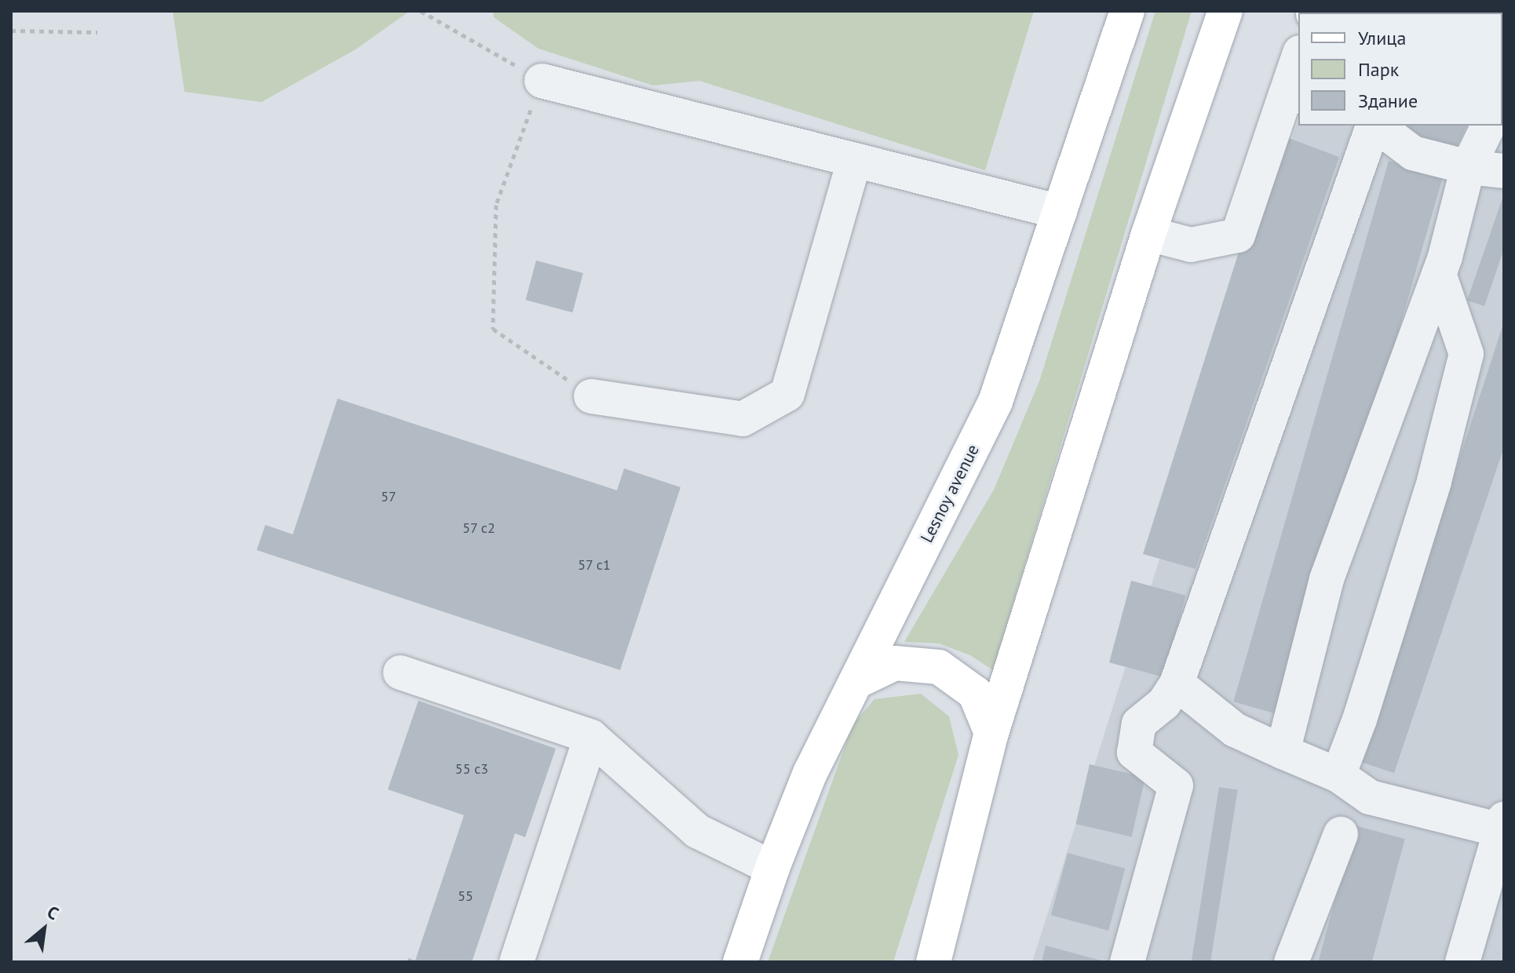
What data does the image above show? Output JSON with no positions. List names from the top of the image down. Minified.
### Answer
{"streets":{"main road":["Lesnoy avenue"]},"house_numbers":["57","57 с2","57 с1","55 с3","55"],"legend":["Улица","Парк","Здание"],"north":"top right"}
